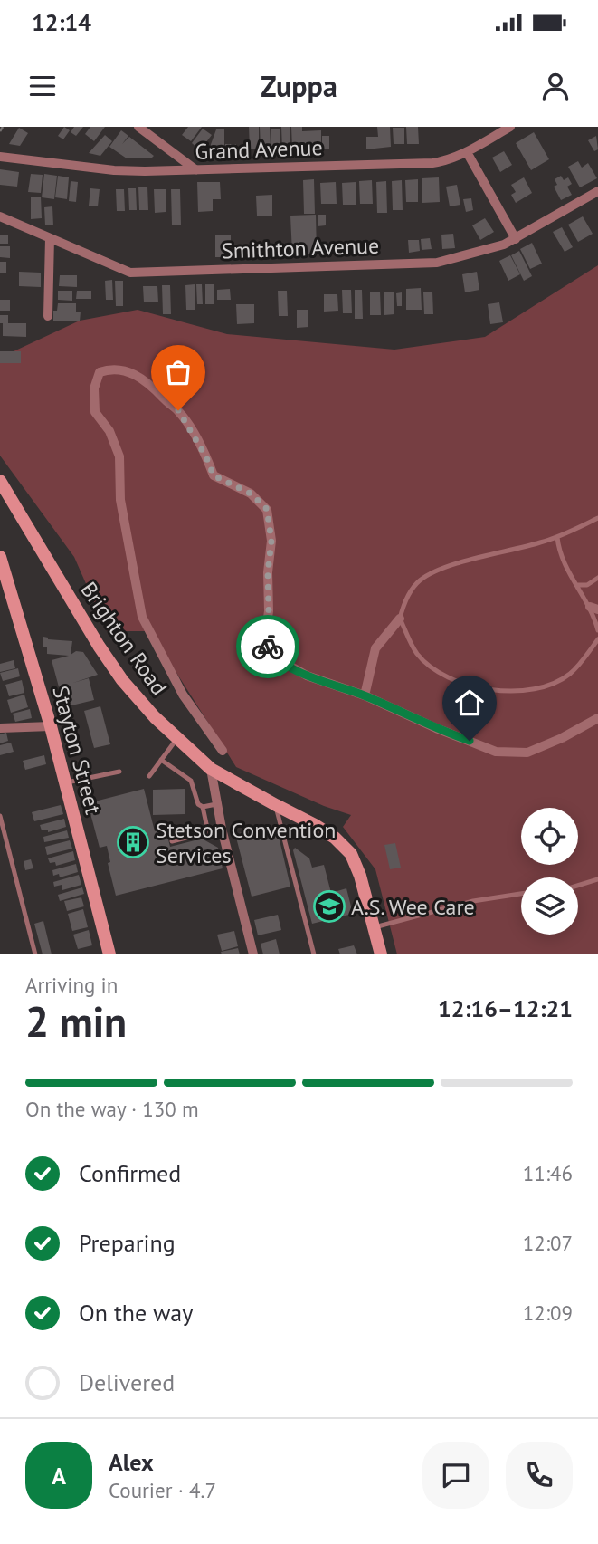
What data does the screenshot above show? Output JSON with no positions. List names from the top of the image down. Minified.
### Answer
{"streets":{"street":["Grand Avenue","Smithton Avenue","Brighton Road","Stayton Street"]},"places":{"building":["Stetson Convention Services"],"school or university":["A.S. Wee Care"]},"page":{"status":"12:14","header":"Zuppa","heading":["2 min","Arriving in","12:16–12:21"],"panel":["Alex","Courier · 4.7"],"bar":"On the way · 130 m","list":[["Confirmed","11:46"],["Preparing","12:07"],["On the way","12:09"],"Delivered"],"round":"A"}}
